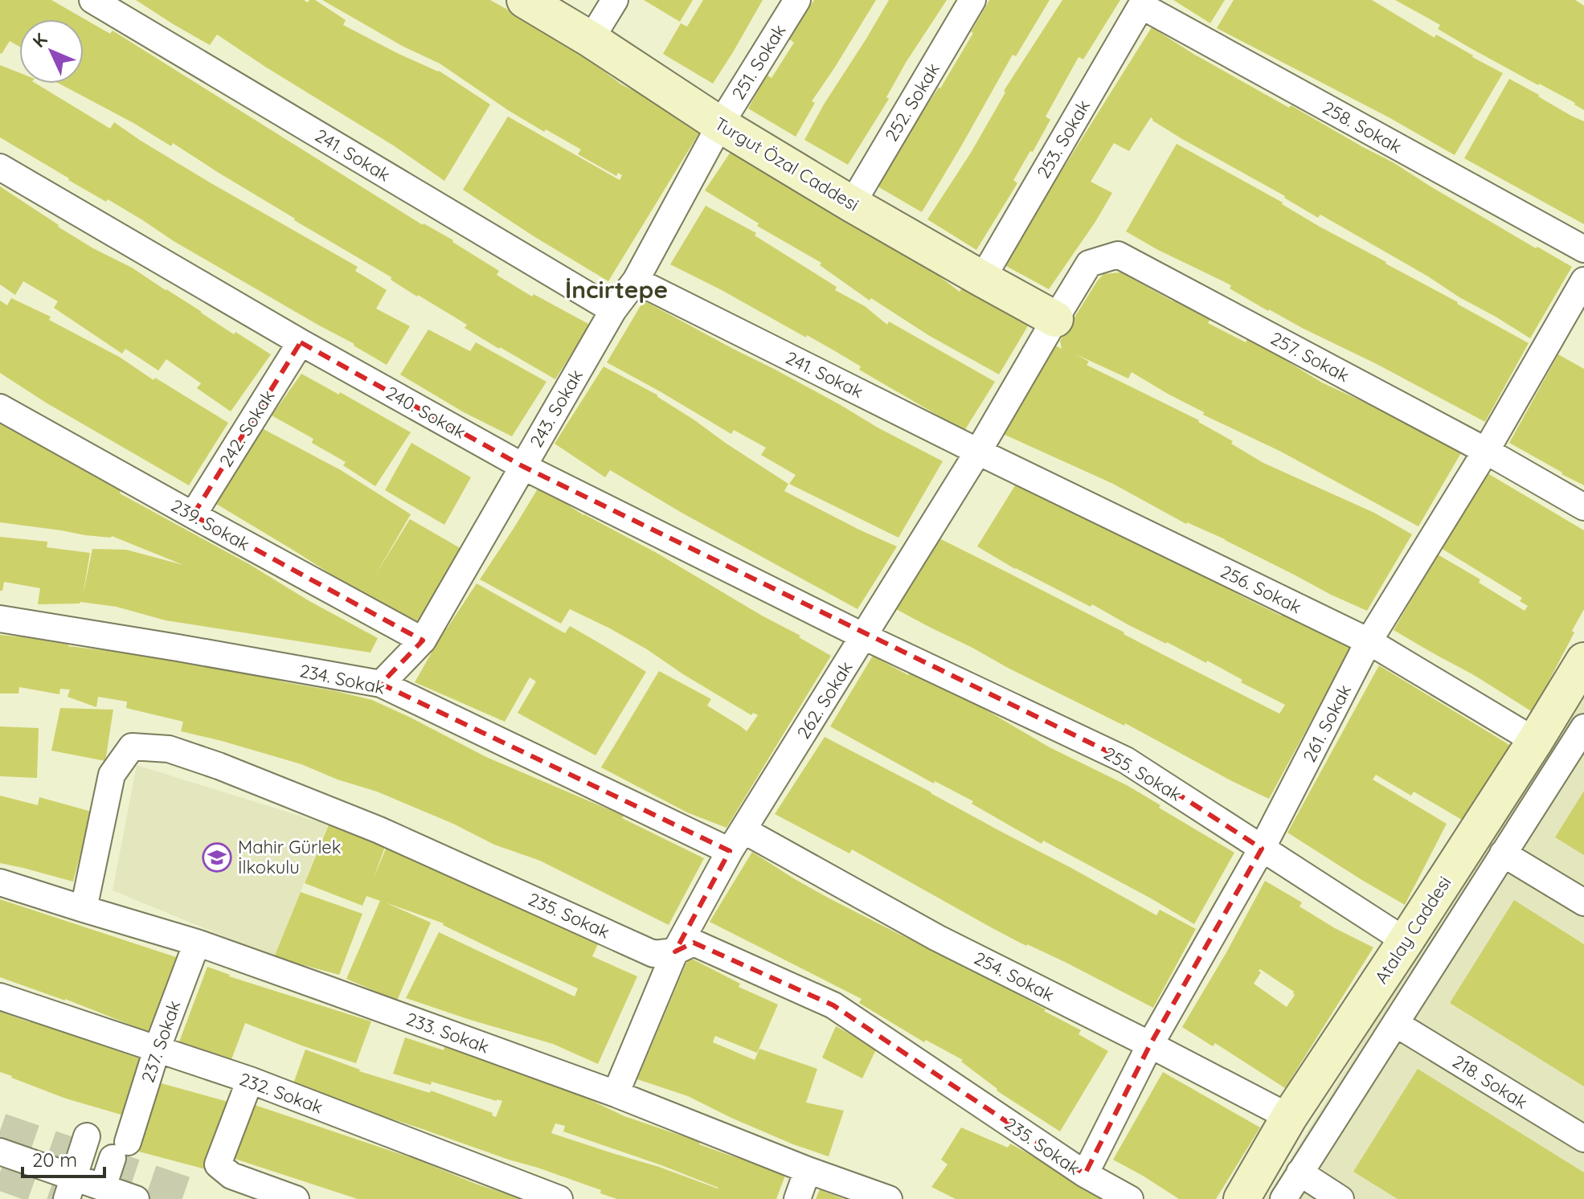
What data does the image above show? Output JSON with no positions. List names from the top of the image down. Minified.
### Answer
{"streets":{"street":["251. Sokak","252. Sokak","258. Sokak","253. Sokak","241. Sokak","Turgut Özal Caddesi","257. Sokak","243. Sokak","240. Sokak","242. Sokak","239. Sokak","256. Sokak","234. Sokak","262. Sokak","261. Sokak","255. Sokak","235. Sokak","Atalay Caddesi","254. Sokak","233. Sokak","237. Sokak","218. Sokak","232. Sokak"]},"crossings":[["251. Sokak","Turgut Özal Caddesi"],["251. Sokak","243. Sokak"],["252. Sokak","Turgut Özal Caddesi"],["258. Sokak","253. Sokak"],["253. Sokak","Turgut Özal Caddesi"],["241. Sokak","243. Sokak"],["241. Sokak","256. Sokak"],["241. Sokak","262. Sokak"],["Turgut Özal Caddesi","257. Sokak"],["Turgut Özal Caddesi","243. Sokak"],["Turgut Özal Caddesi","262. Sokak"],["257. Sokak","262. Sokak"],["257. Sokak","261. Sokak"],["243. Sokak","240. Sokak"],["243. Sokak","239. Sokak"],["243. Sokak","234. Sokak"],["240. Sokak","242. Sokak"],["240. Sokak","262. Sokak"],["240. Sokak","255. Sokak"],["242. Sokak","239. Sokak"],["256. Sokak","262. Sokak"],["256. Sokak","261. Sokak"],["256. Sokak","Atalay Caddesi"],["234. Sokak","262. Sokak"],["234. Sokak","254. Sokak"],["262. Sokak","255. Sokak"],["262. Sokak","235. Sokak"],["262. Sokak","254. Sokak"],["262. Sokak","233. Sokak"],["261. Sokak","255. Sokak"],["261. Sokak","235. Sokak"],["261. Sokak","254. Sokak"],["255. Sokak","Atalay Caddesi"],["235. Sokak","233. Sokak"],["Atalay Caddesi","254. Sokak"],["233. Sokak","237. Sokak"],["237. Sokak","232. Sokak"]],"districts":["İncirtepe"],"places":{"school or university":["Mahir Gürlek İlkokulu"]},"scale_bar":"20 m","north":"top left"}
